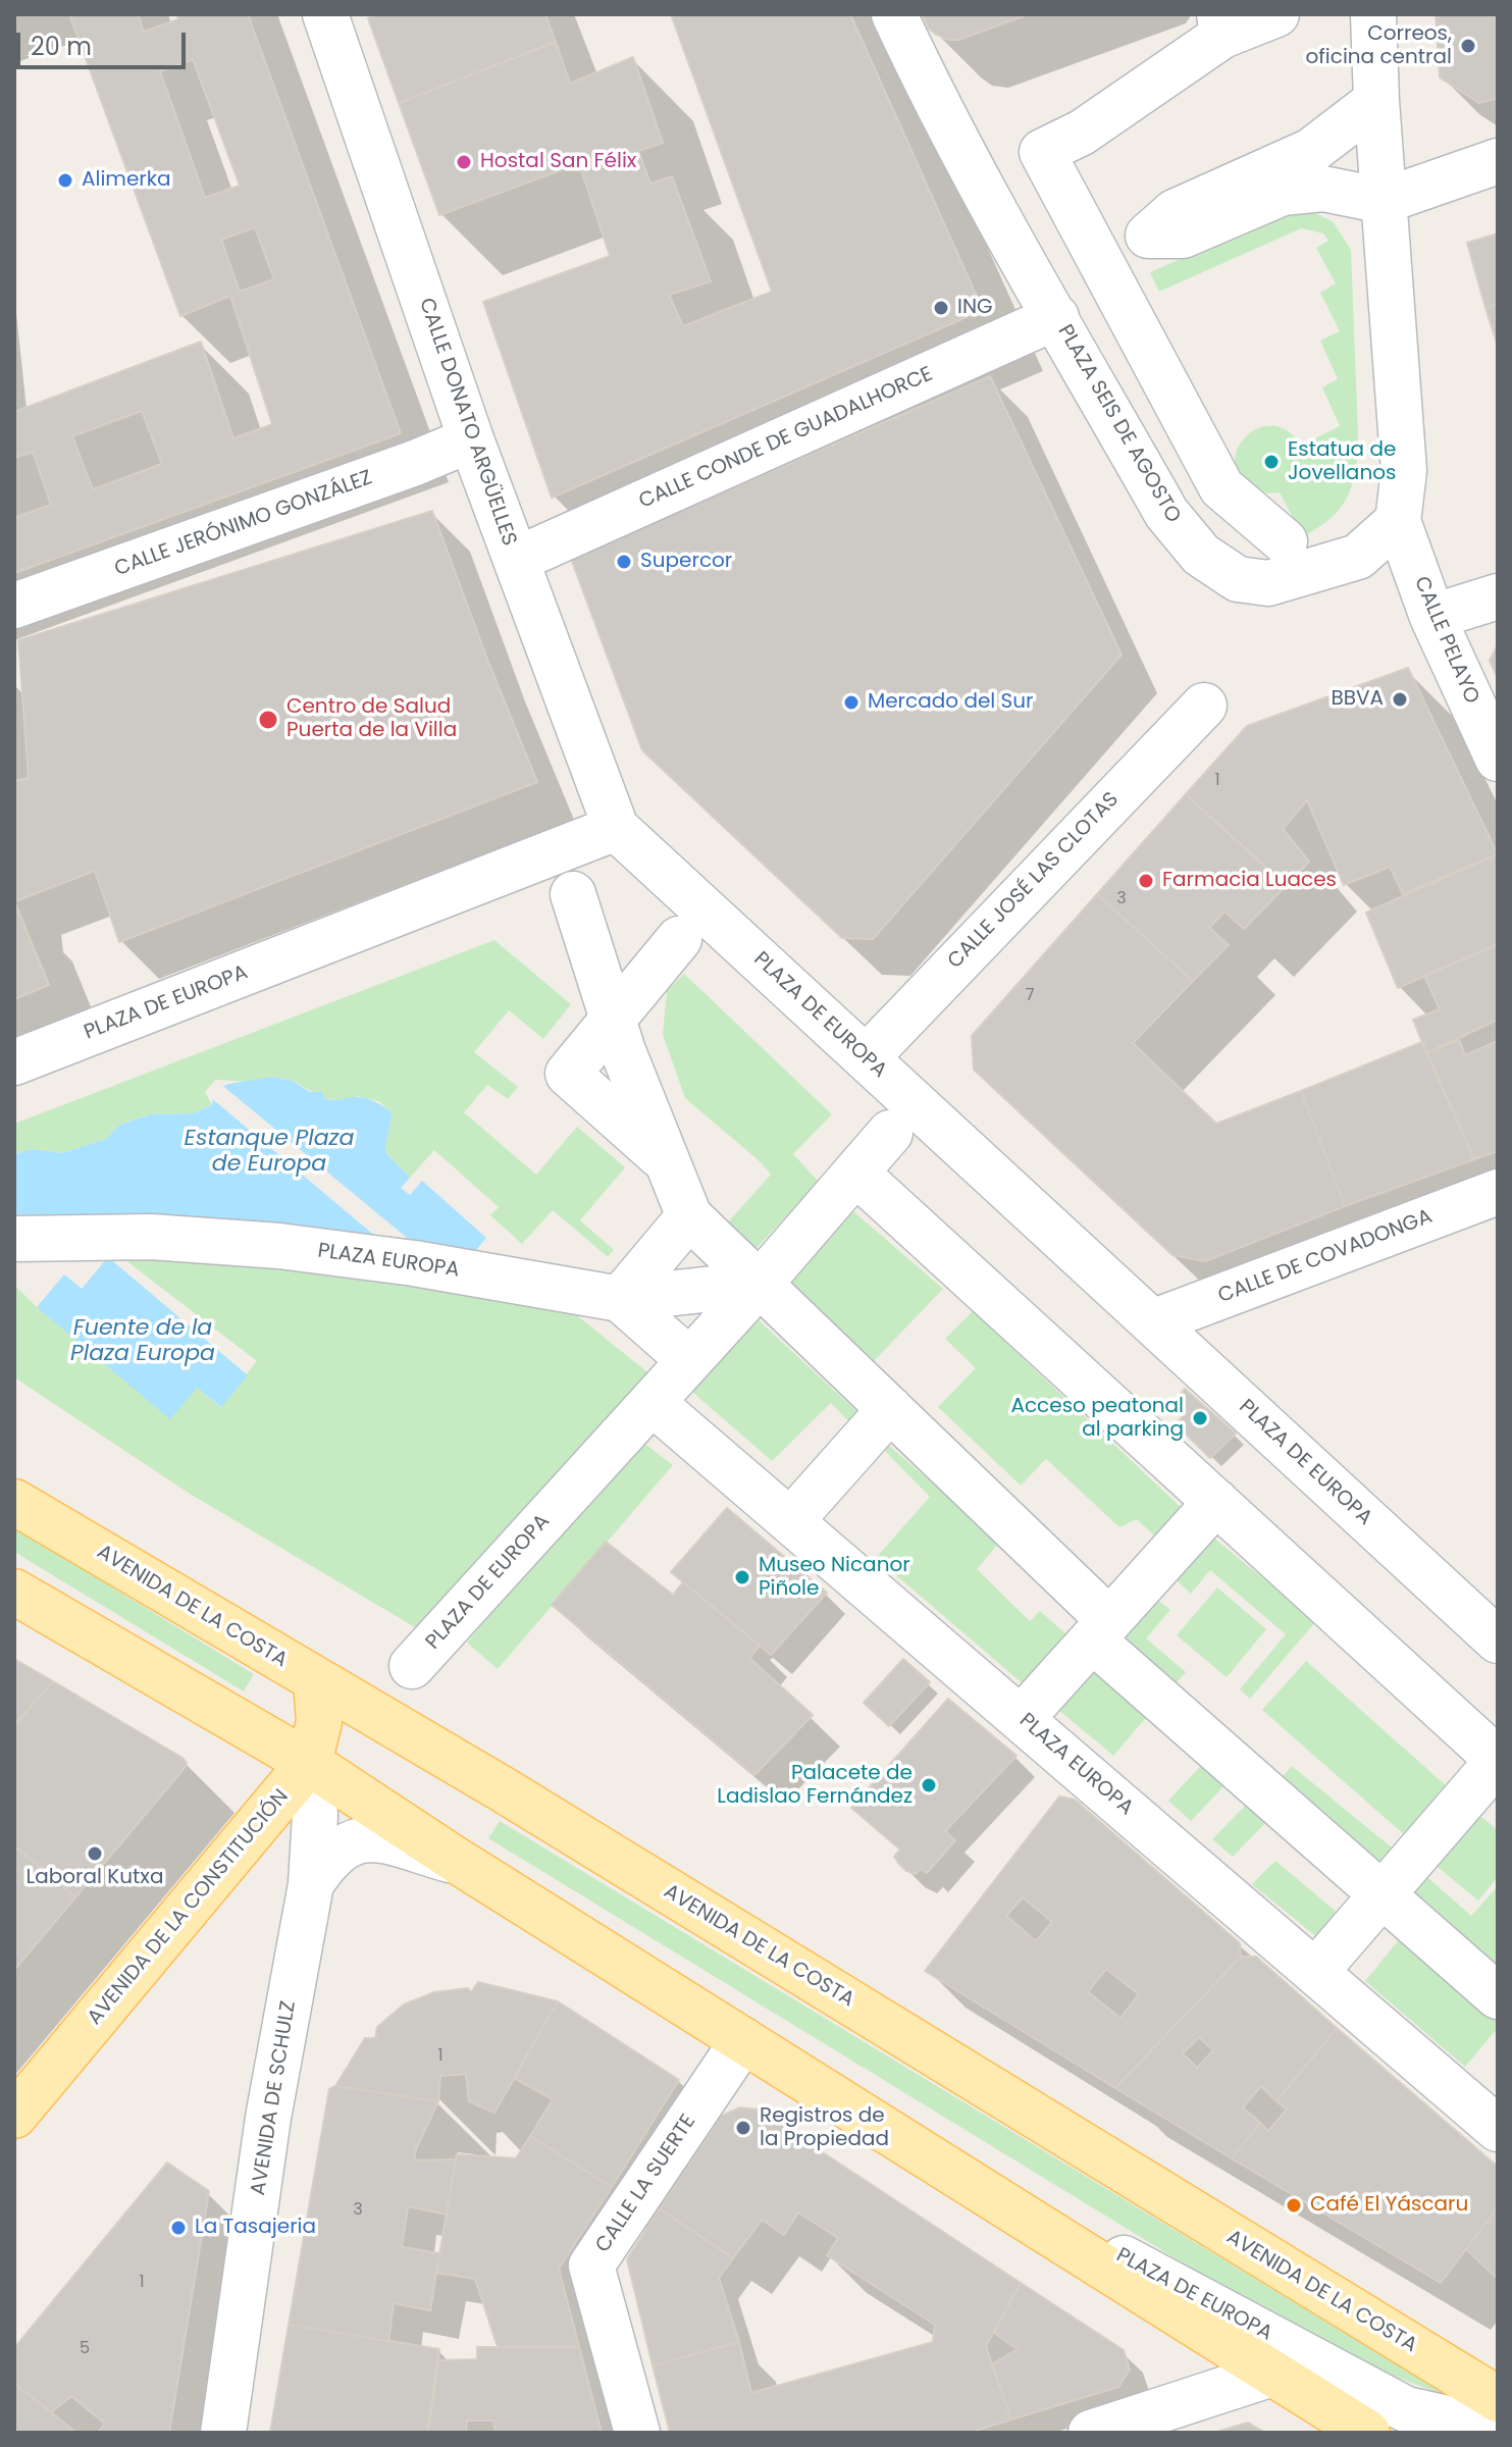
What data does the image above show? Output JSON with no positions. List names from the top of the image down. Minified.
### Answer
{"streets":{"main road":["AVENIDA DE LA COSTA","AVENIDA DE LA CONSTITUCIÓN"],"street":["CALLE DONATO ARGÜELLES","PLAZA SEIS DE AGOSTO","CALLE CONDE DE GUADALHORCE","CALLE JERÓNIMO GONZÁLEZ","CALLE PELAYO","CALLE JOSÉ LAS CLOTAS","PLAZA DE EUROPA","CALLE DE COVADONGA","PLAZA EUROPA","AVENIDA DE SCHULZ","CALLE LA SUERTE"]},"crossings":[["CALLE DONATO ARGÜELLES","CALLE CONDE DE GUADALHORCE"],["CALLE DONATO ARGÜELLES","CALLE JERÓNIMO GONZÁLEZ"],["CALLE DONATO ARGÜELLES","PLAZA DE EUROPA"],["PLAZA SEIS DE AGOSTO","CALLE CONDE DE GUADALHORCE"],["PLAZA SEIS DE AGOSTO","CALLE PELAYO"],["CALLE JOSÉ LAS CLOTAS","PLAZA DE EUROPA"],["PLAZA DE EUROPA","CALLE DE COVADONGA"],["PLAZA DE EUROPA","PLAZA EUROPA"],["AVENIDA DE LA COSTA","AVENIDA DE LA CONSTITUCIÓN"],["AVENIDA DE LA CONSTITUCIÓN","AVENIDA DE SCHULZ"]],"water":["Estanque Plaza de Europa","Fuente de la Plaza Europa"],"places":["Correos, oficina central","Hostal San Félix","Alimerka","ING","Estatua de Jovellanos","Supercor","BBVA","Mercado del Sur","Centro de Salud Puerta de la Villa","Farmacia Luaces","Acceso peatonal al parking","Museo Nicanor Piñole","Palacete de Ladislao Fernández","Laboral Kutxa","Registros de la Propiedad","Café El Yáscaru","La Tasajeria"],"house_numbers":["1","3","7","1","3","1","5"],"scale_bar":"20 m"}
